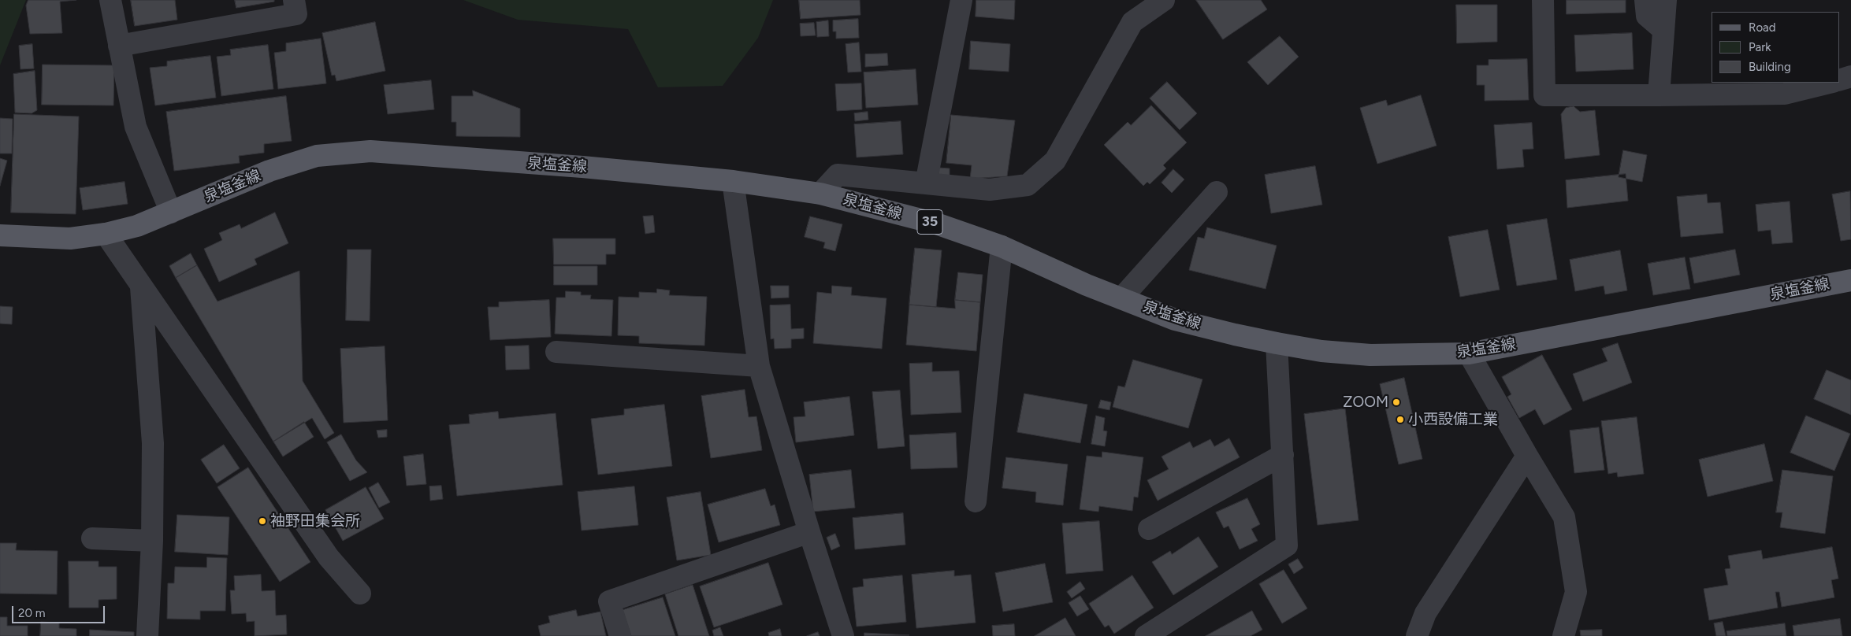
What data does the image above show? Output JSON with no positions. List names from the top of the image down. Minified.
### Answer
{"streets":{"main road":["泉塩釜線","35"]},"places":["ZOOM","小西設備工業","袖野田集会所"],"legend":["Road","Park","Building"],"scale_bar":"20 m"}
